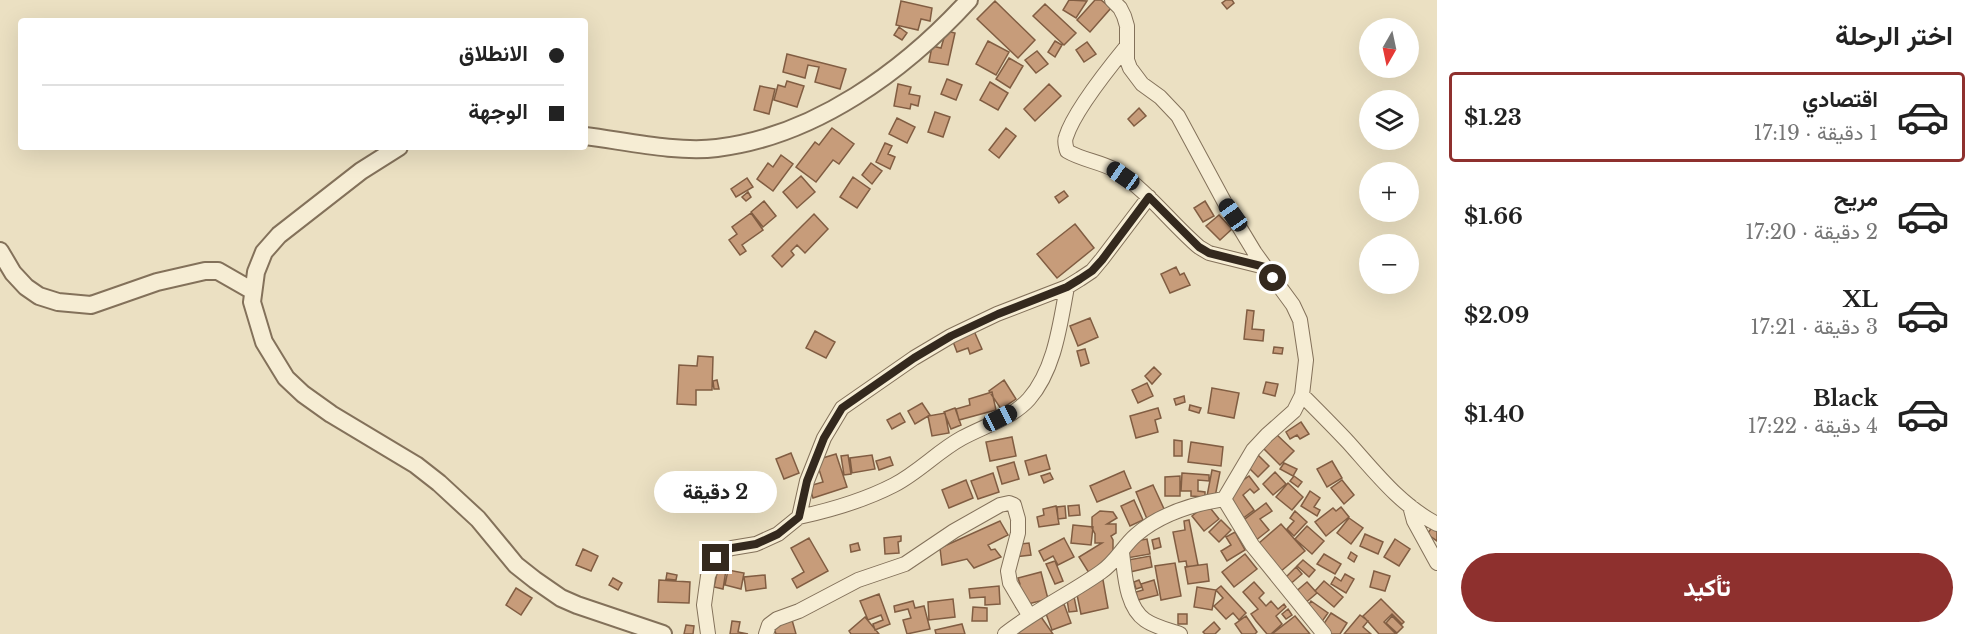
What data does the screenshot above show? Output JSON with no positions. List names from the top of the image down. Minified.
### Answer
{"north":"bottom","page":{"heading":"اختر الرحلة","map_buttons":["+","−"],"banner":["الانطلاق","الوجهة"],"list":[{"name":"اقتصادي","note":"1 دقيقة · 17:19","value":"$1.23"},{"name":"مريح","note":"2 دقيقة · 17:20","value":"$1.66"},{"name":"XL","note":"3 دقيقة · 17:21","value":"$2.09"},{"name":"Black","note":"4 دقيقة · 17:22","value":"$1.40"}],"bubble":"2 دقيقة","buttons":"تأكيد"}}
